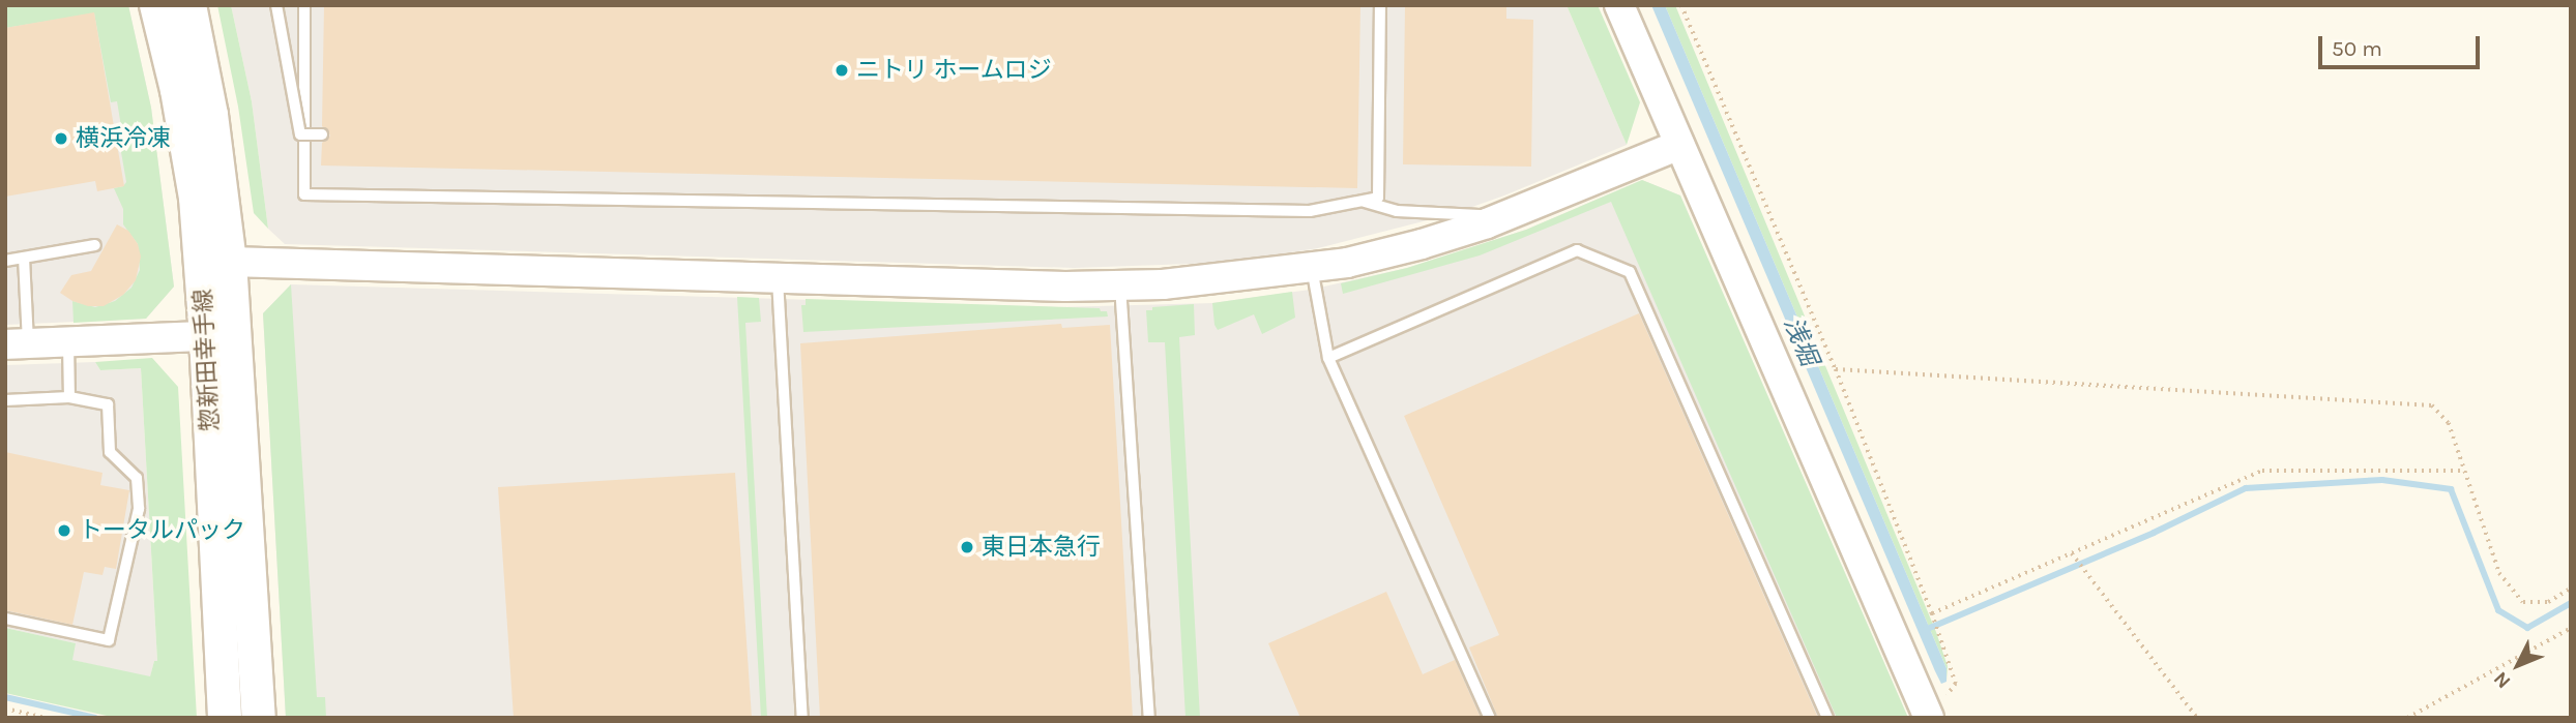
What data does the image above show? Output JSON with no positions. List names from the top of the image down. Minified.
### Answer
{"streets":{"main road":["惣新田幸手線"]},"water":["浅堀"],"places":["ニトリ ホームロジ","横浜冷凍","トータルパック","東日本急行"],"scale_bar":"50 m","north":"bottom left"}
